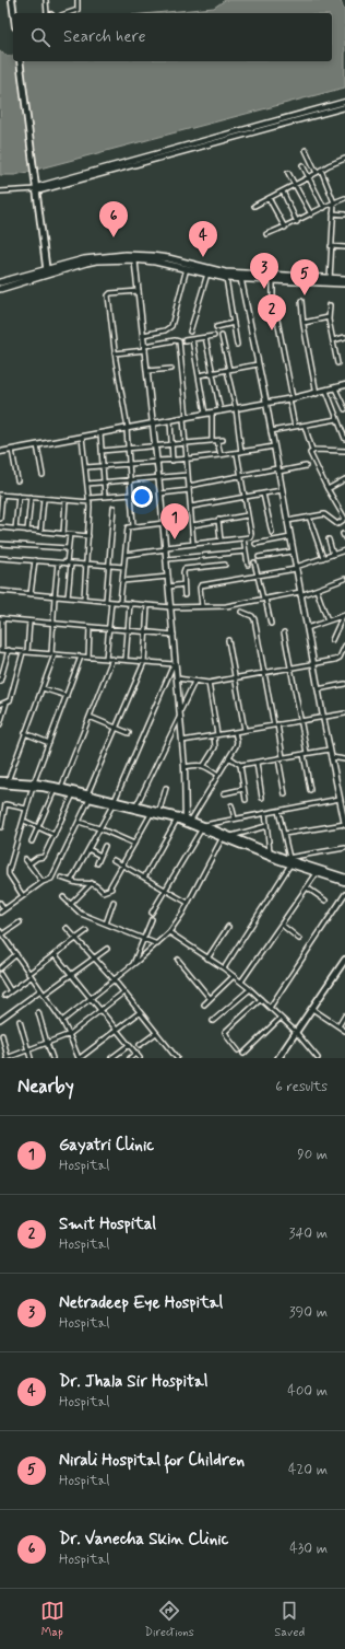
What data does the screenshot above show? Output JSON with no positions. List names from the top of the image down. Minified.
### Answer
{"page":{"search":"Search here","pins":["6","4","3","5","2","1"],"heading":["Nearby","6 results"],"list":[{"mark":"1","name":"Gayatri Clinic","note":"Hospital","value":"90 m"},{"mark":"2","name":"Smit Hospital","note":"Hospital","value":"340 m"},{"mark":"3","name":"Netradeep Eye Hospital","note":"Hospital","value":"390 m"},{"mark":"4","name":"Dr. Jhala Sir Hospital","note":"Hospital","value":"400 m"},{"mark":"5","name":"Nirali Hospital for Children","note":"Hospital","value":"420 m"},{"mark":"6","name":"Dr. Vanecha Skin Clinic","note":"Hospital","value":"430 m"}],"nav":["Map","Directions","Saved"]}}
